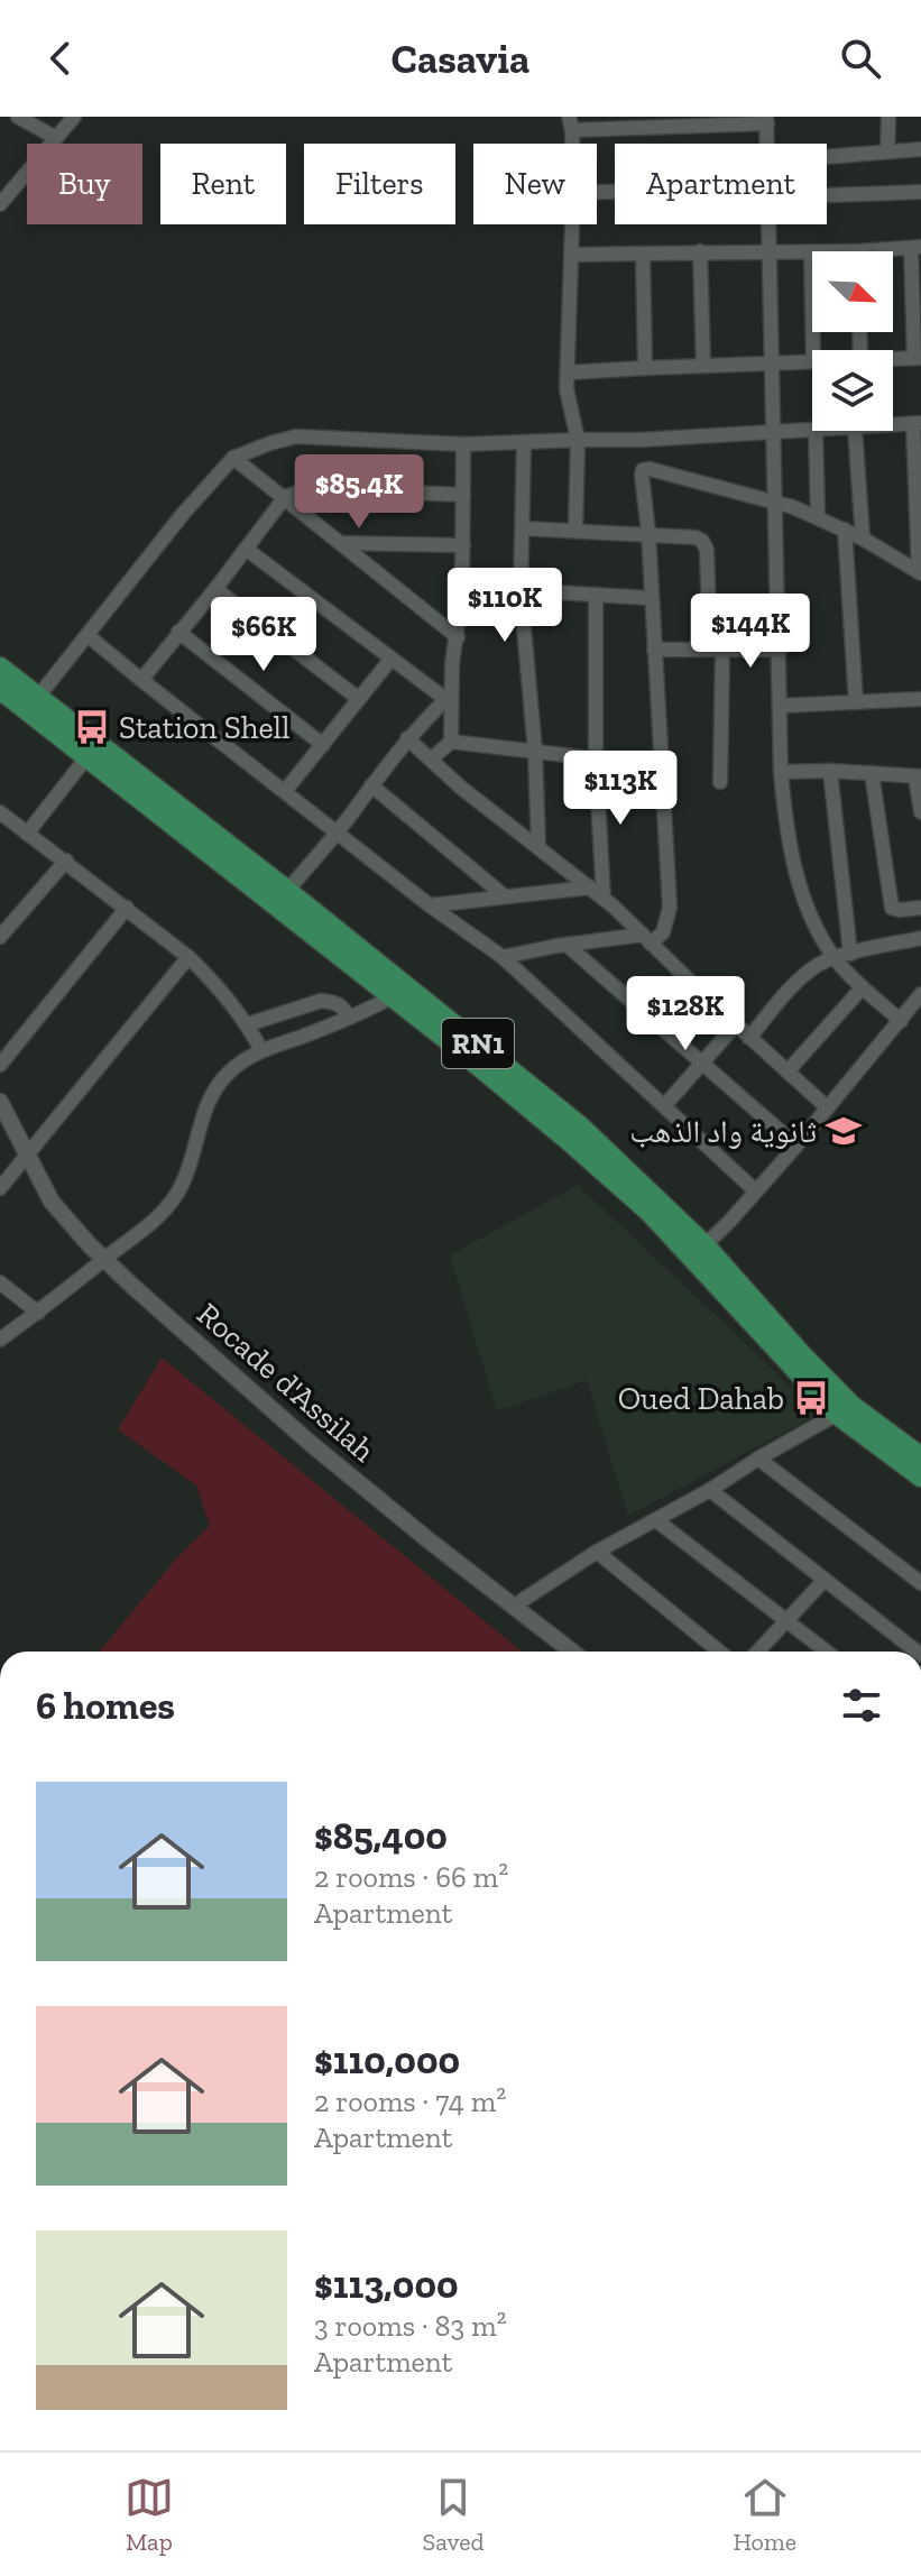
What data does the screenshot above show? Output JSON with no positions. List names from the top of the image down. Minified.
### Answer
{"streets":{"main road":["RN1"],"street":["Rocade d'Assilah"]},"places":{"bus stop":["Station Shell","Oued Dahab"],"school or university":["ثانوية واد الذهب"]},"north":"bottom right","page":{"header":"Casavia","chip":["Buy","Rent","Filters","New","Apartment"],"price":["$85.4K","$110K","$144K","$66K","$113K","$128K"],"heading":"6 homes","list":[{"name":"$85,400","note":"2 rooms · 66 m² · Apartment"},{"name":"$110,000","note":"2 rooms · 74 m² · Apartment"},{"name":"$113,000","note":"3 rooms · 83 m² · Apartment"}],"tabs":["Map","Saved","Home"]}}
